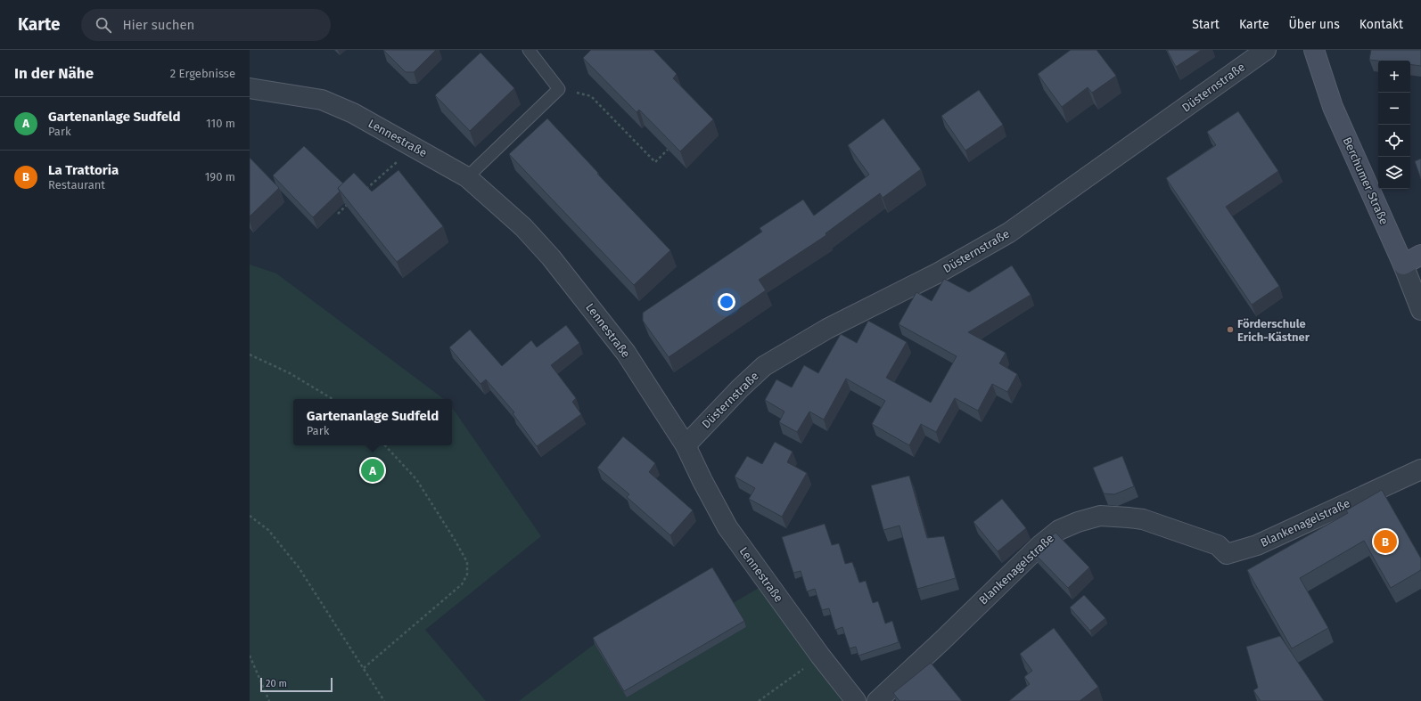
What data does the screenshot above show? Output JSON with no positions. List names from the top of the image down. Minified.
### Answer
{"streets":{"main road":["Berchumer Straße"],"street":["Düsternstraße","Lennestraße","Blankenagelstraße"]},"crossings":[["Düsternstraße","Lennestraße"]],"places":["Förderschule Erich-Kästner"],"scale_bar":"20 m","page":{"header":"Karte","search":"Hier suchen","nav":["Start","Karte","Über uns","Kontakt"],"heading":["In der Nähe","2 Ergebnisse"],"map_buttons":["+","−"],"list":[{"mark":"A","name":"Gartenanlage Sudfeld","note":"Park","value":"110 m"},{"mark":"B","name":"La Trattoria","note":"Restaurant","value":"190 m"}],"popup":["Gartenanlage Sudfeld","Park"],"pins":["A","B"],"scale":"20 m"}}
